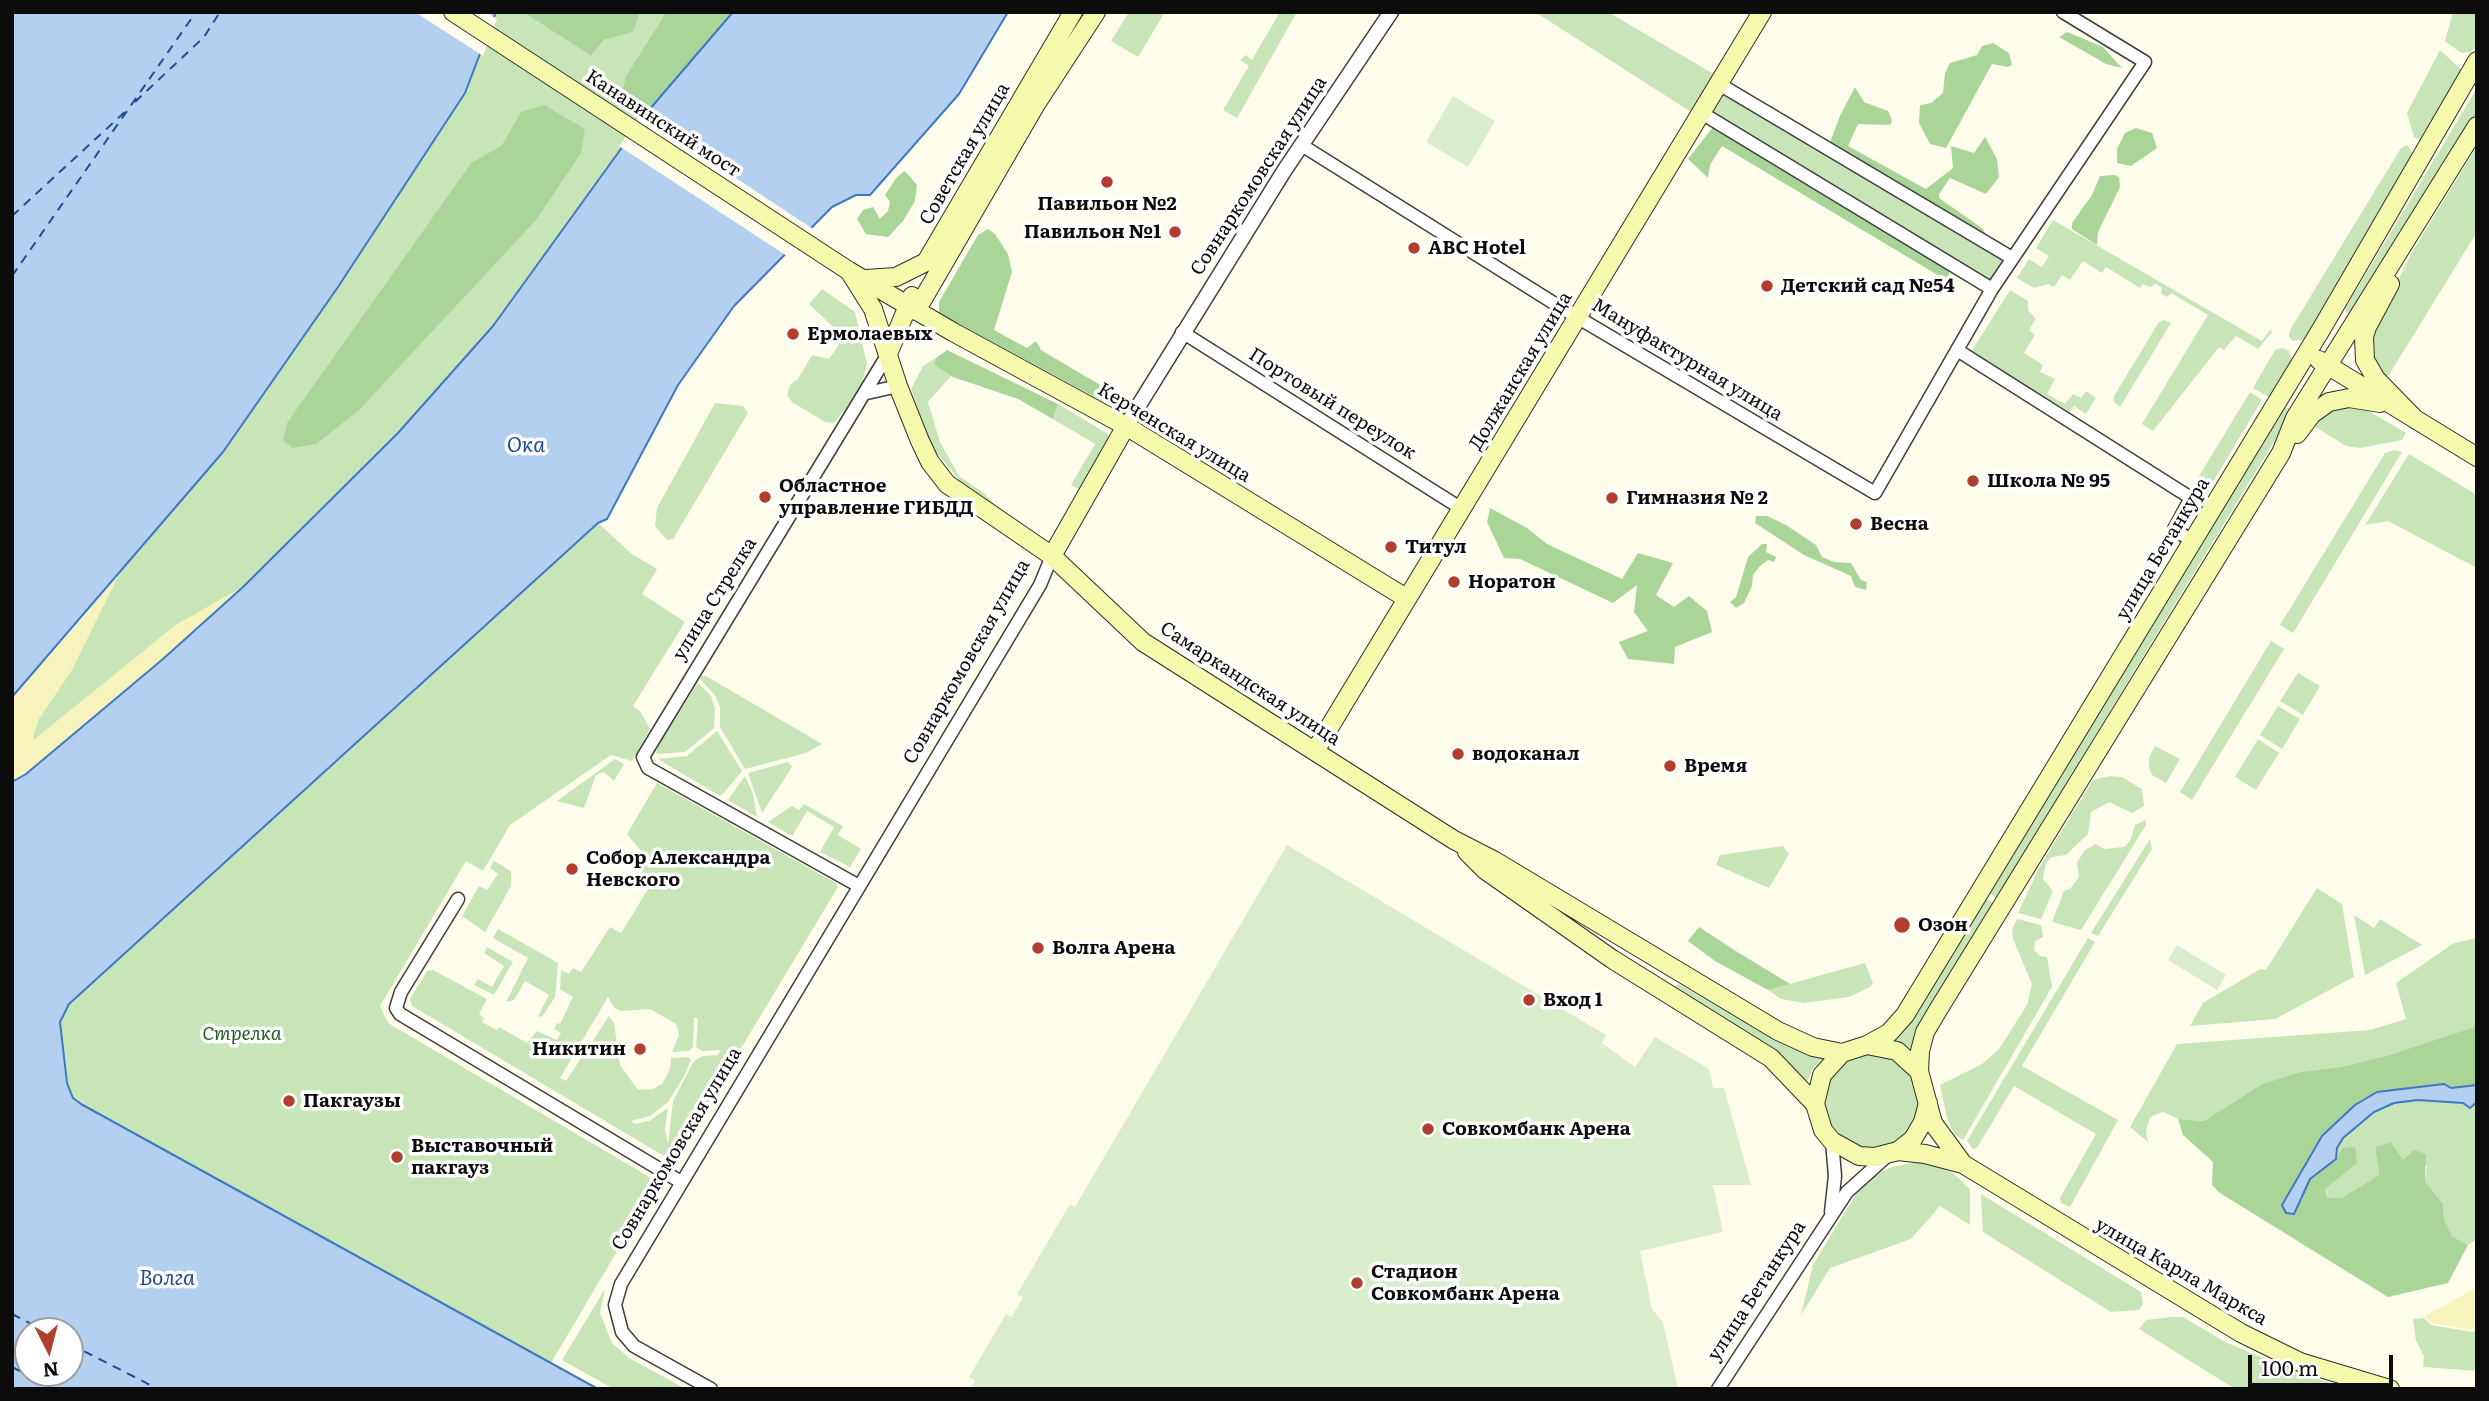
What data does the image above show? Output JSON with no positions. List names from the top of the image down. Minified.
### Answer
{"streets":{"main road":["Канавинский мост","Советская улица","Совнаркомовская улица","Должанская улица","Керченская улица","улица Бетанкура","Самаркандская улица","улица Карла Маркса"],"street":["Мануфактурная улица","Портовый переулок","улица Стрелка"]},"crossings":[["Канавинский мост","Керченская улица"],["Канавинский мост","Самаркандская улица"],["Советская улица","Керченская улица"],["Совнаркомовская улица","Мануфактурная улица"],["Совнаркомовская улица","Портовый переулок"],["Совнаркомовская улица","Керченская улица"],["Совнаркомовская улица","улица Стрелка"],["Совнаркомовская улица","Самаркандская улица"],["Мануфактурная улица","Должанская улица"],["Должанская улица","Портовый переулок"],["Должанская улица","Керченская улица"],["Должанская улица","Самаркандская улица"],["улица Бетанкура","Самаркандская улица"],["улица Стрелка","Самаркандская улица"]],"water":["Ока","Волга"],"parks":["Стрелка"],"places":["Павильон №2","Павильон №1","ABC Hotel","Детский сад №54","Ермолаевых","Школа № 95","Областное управление ГИБДД","Гимназия № 2","Весна","Титул","Норатон","водоканал","Время","Собор Александра Невского","Озон","Волга Арена","Вход 1","Никитин","Пакгаузы","Совкомбанк Арена","Выставочный пакгауз","Стадион Совкомбанк Арена"],"scale_bar":"100 m","north":"bottom"}
